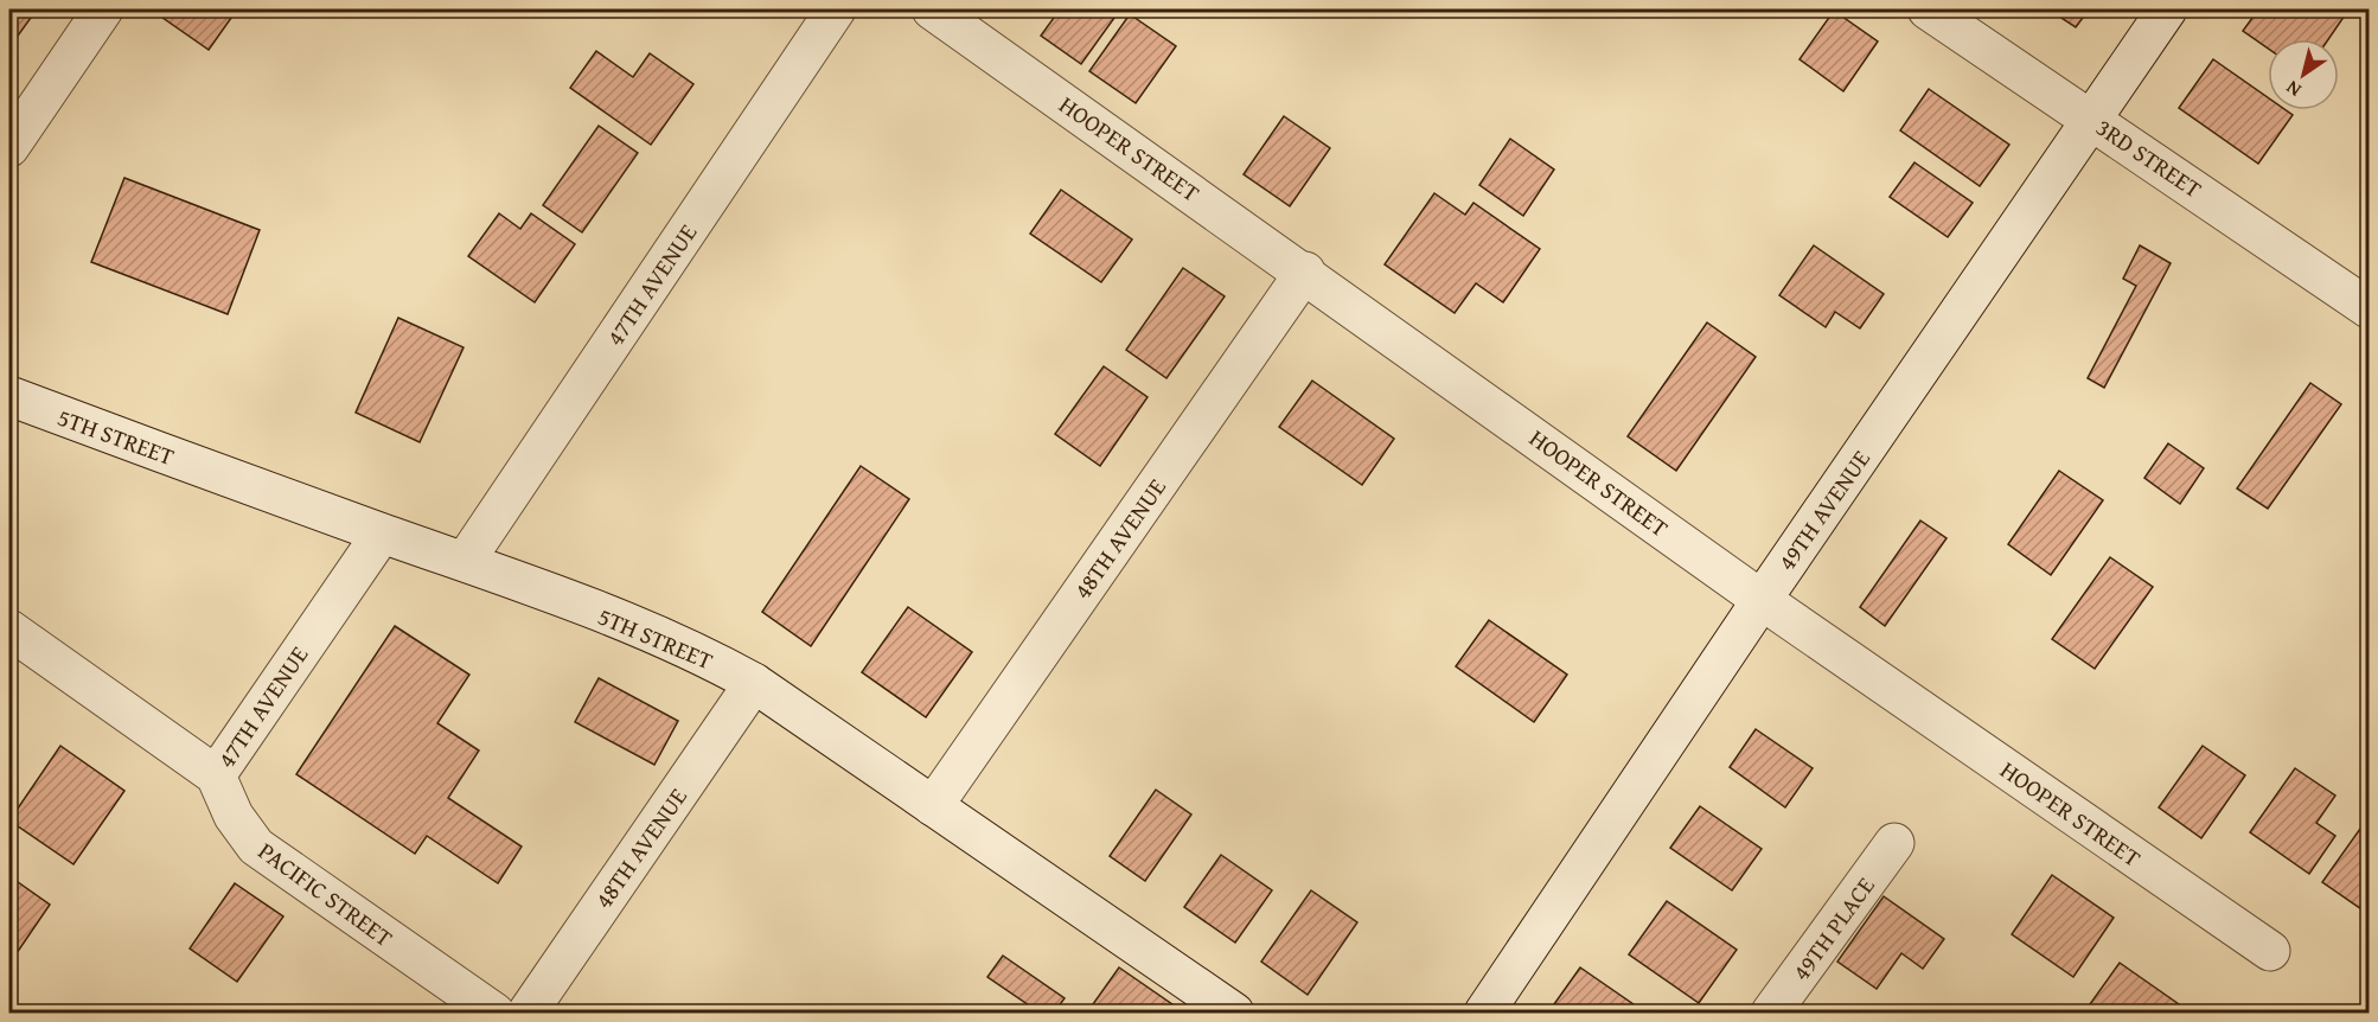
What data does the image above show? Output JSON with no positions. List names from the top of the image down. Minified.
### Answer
{"streets":{"street":["HOOPER STREET","3RD STREET","47TH AVENUE","5TH STREET","49TH AVENUE","48TH AVENUE","PACIFIC STREET","49TH PLACE"]},"crossings":[["HOOPER STREET","49TH AVENUE"],["HOOPER STREET","48TH AVENUE"],["3RD STREET","49TH AVENUE"],["47TH AVENUE","5TH STREET"],["47TH AVENUE","PACIFIC STREET"],["5TH STREET","48TH AVENUE"]],"north":"bottom left"}
